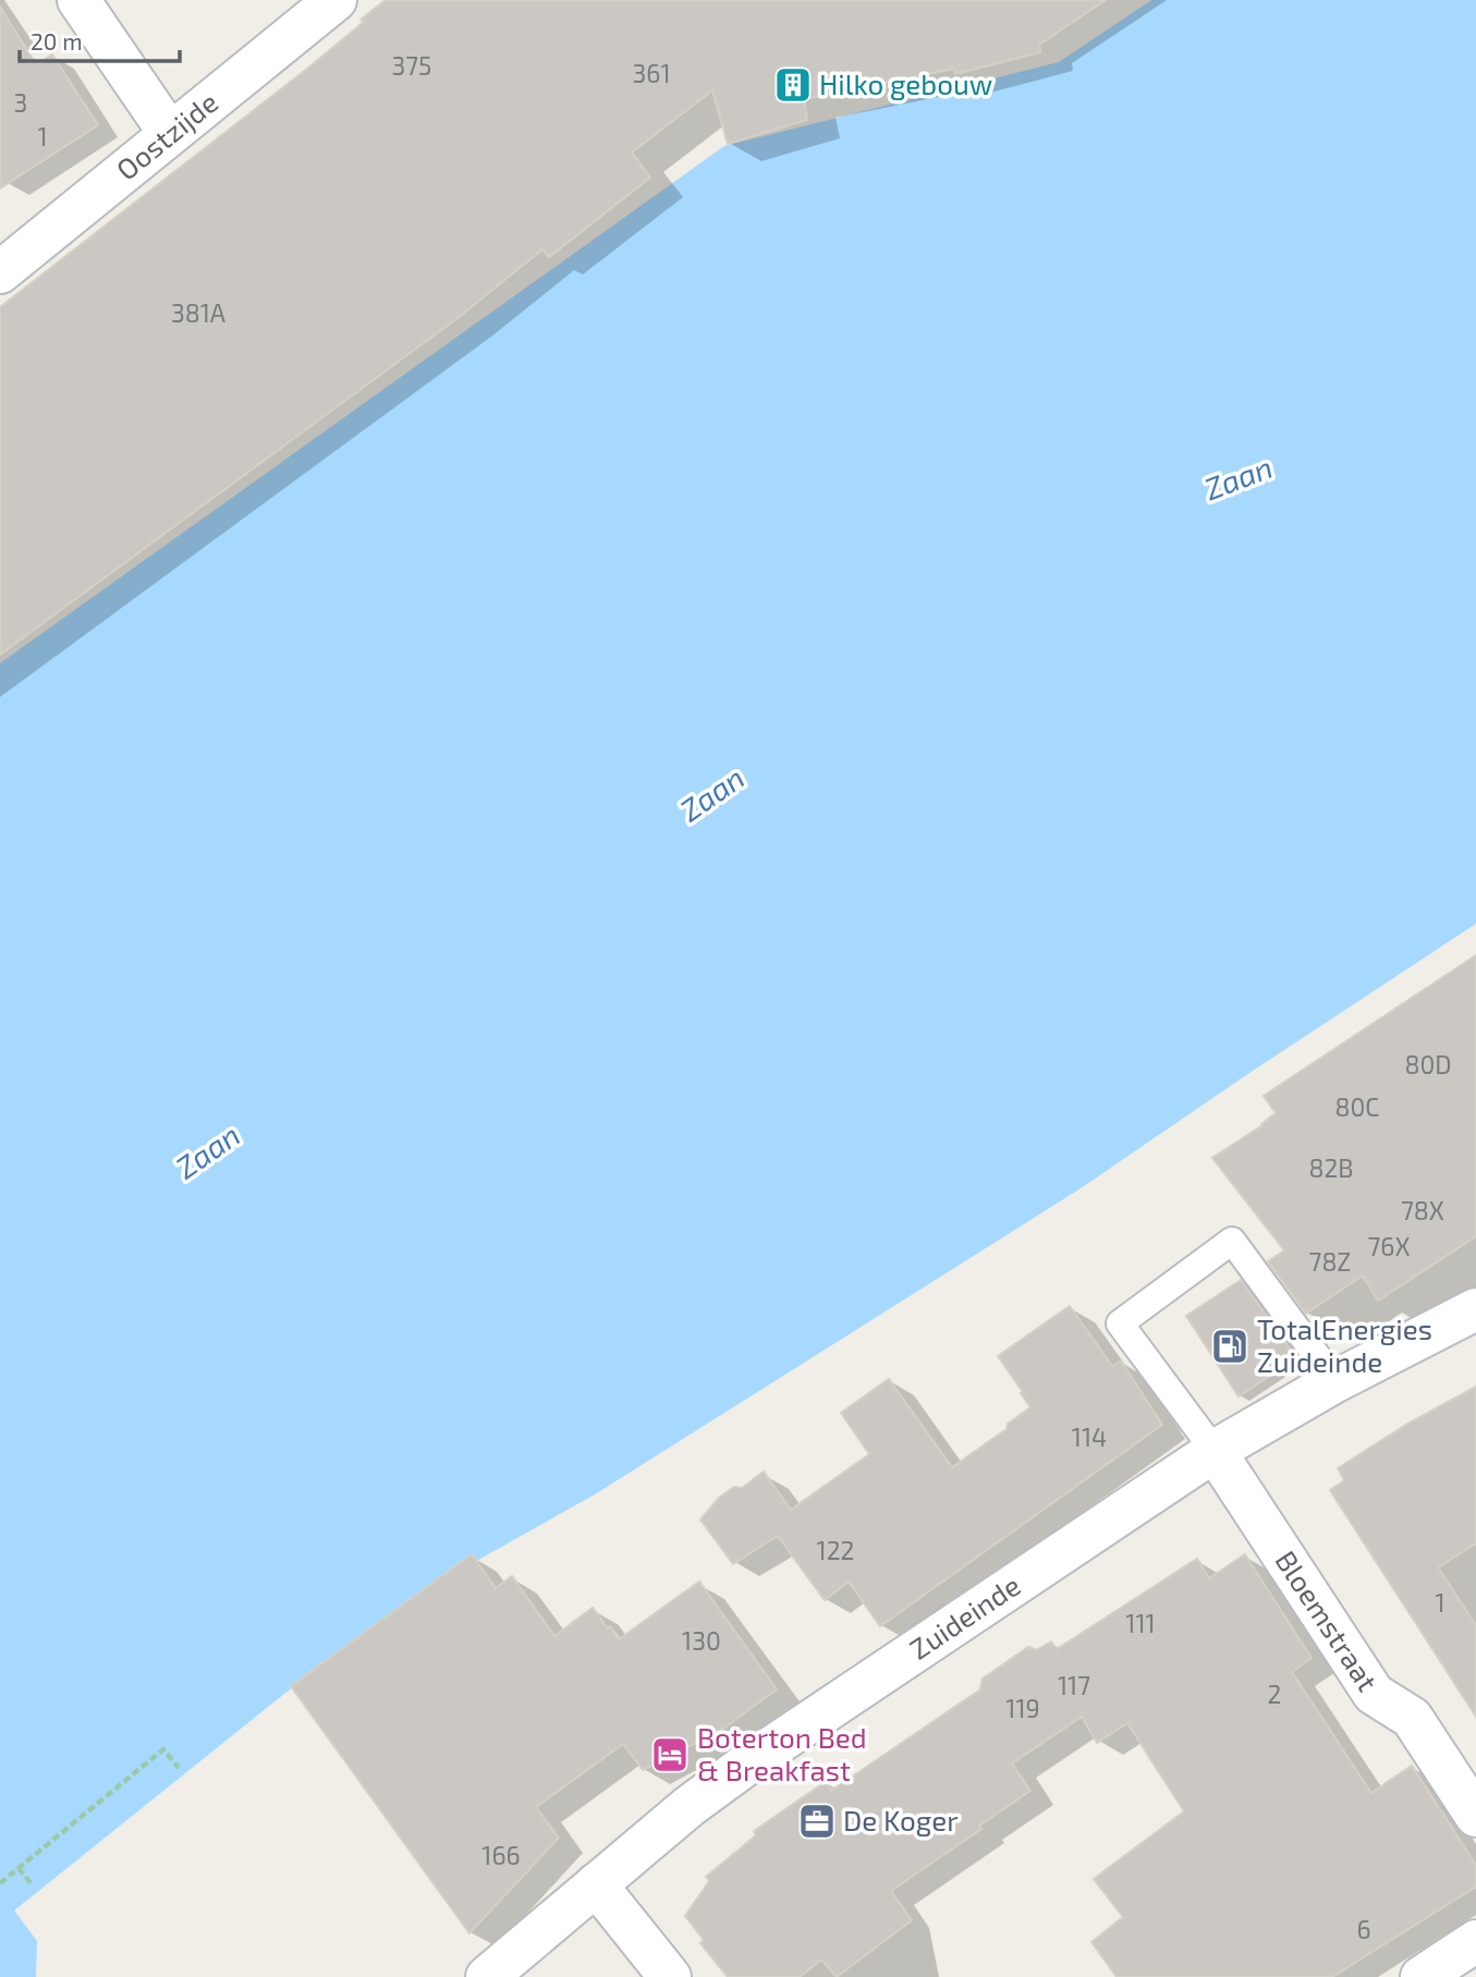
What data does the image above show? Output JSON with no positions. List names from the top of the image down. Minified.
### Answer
{"streets":{"street":["Oostzijde","Zuideinde","Bloemstraat"]},"crossings":[["Zuideinde","Bloemstraat"]],"water":["Zaan"],"places":{"building":["Hilko gebouw"],"fuel station":["TotalEnergies Zuideinde"],"hotel":["Boterton Bed & Breakfast"],"office":["De Koger"]},"house_numbers":["375","361","3","1","381A","80D","80C","82B","78X","76X","78Z","114","122","1","111","130","117","2","119","166","6"],"scale_bar":"20 m"}
